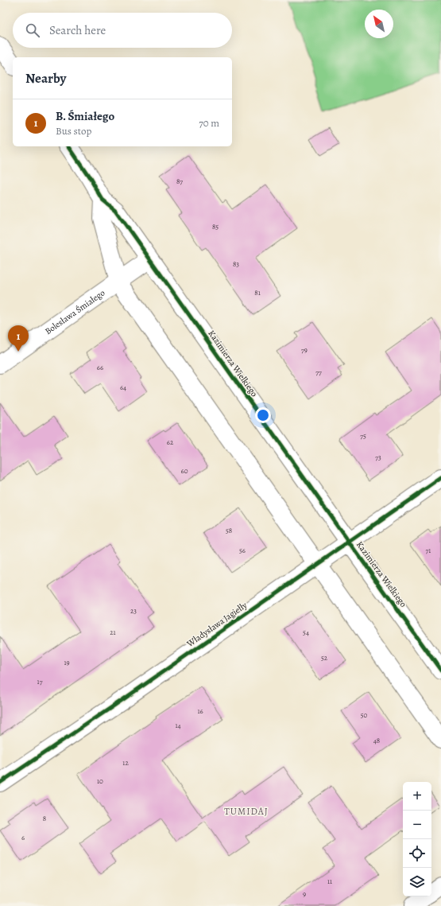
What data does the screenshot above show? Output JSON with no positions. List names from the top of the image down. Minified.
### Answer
{"streets":{"street":["Bolesława Śmiałego","Kazimierza Wielkiego","Władysława Jagiełły"]},"crossings":[["Bolesława Śmiałego","Kazimierza Wielkiego"],["Kazimierza Wielkiego","Władysława Jagiełły"]],"districts":["TUMIDAJ"],"house_numbers":["87","85","83","81","79","66","77","64","75","62","73","60","58","56","71","23","21","54","52","19","17","16","50","14","48","12","10","8","6","11","9"],"north":"top left","page":{"search":"Search here","heading":"Nearby","list":[{"mark":"1","name":"B. Śmiałego","note":"Bus stop","value":"70 m"}],"pins":"1","map_buttons":["+","−"]}}
